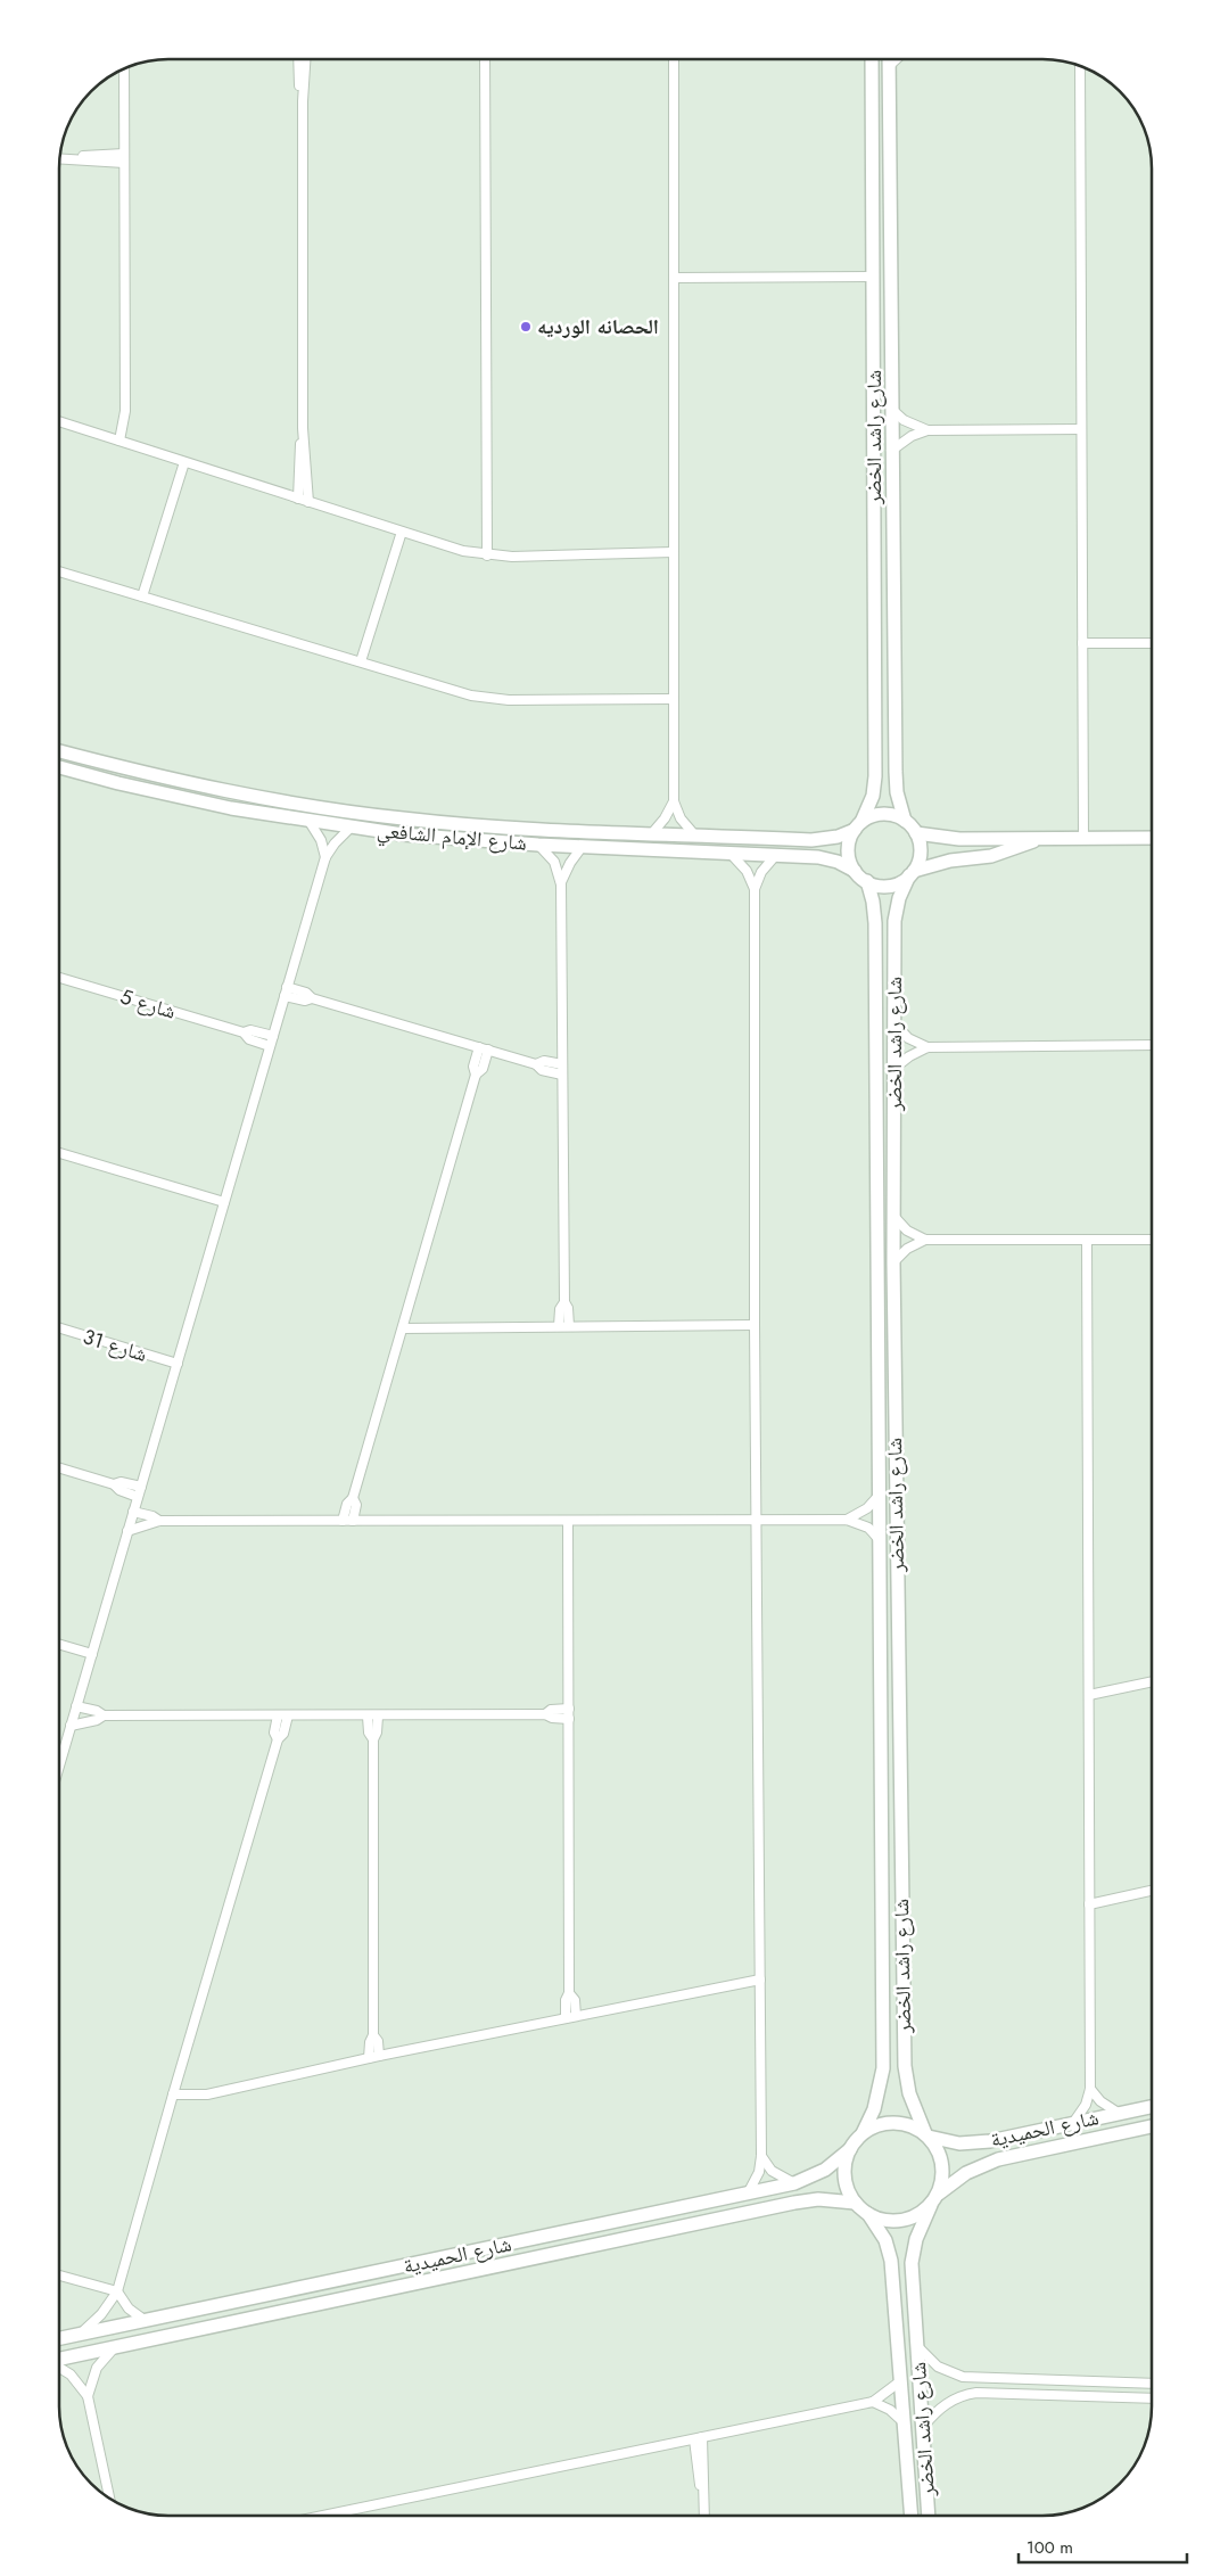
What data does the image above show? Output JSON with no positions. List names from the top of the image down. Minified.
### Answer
{"streets":{"street":["شارع راشد الخضر","شارع الإمام الشافعي","شارع 5","شارع 31","شارع الحميدية"]},"crossings":[["شارع راشد الخضر","شارع الإمام الشافعي"],["شارع راشد الخضر","شارع الحميدية"]],"places":["الحصانه الورديه"],"scale_bar":"100 m"}
